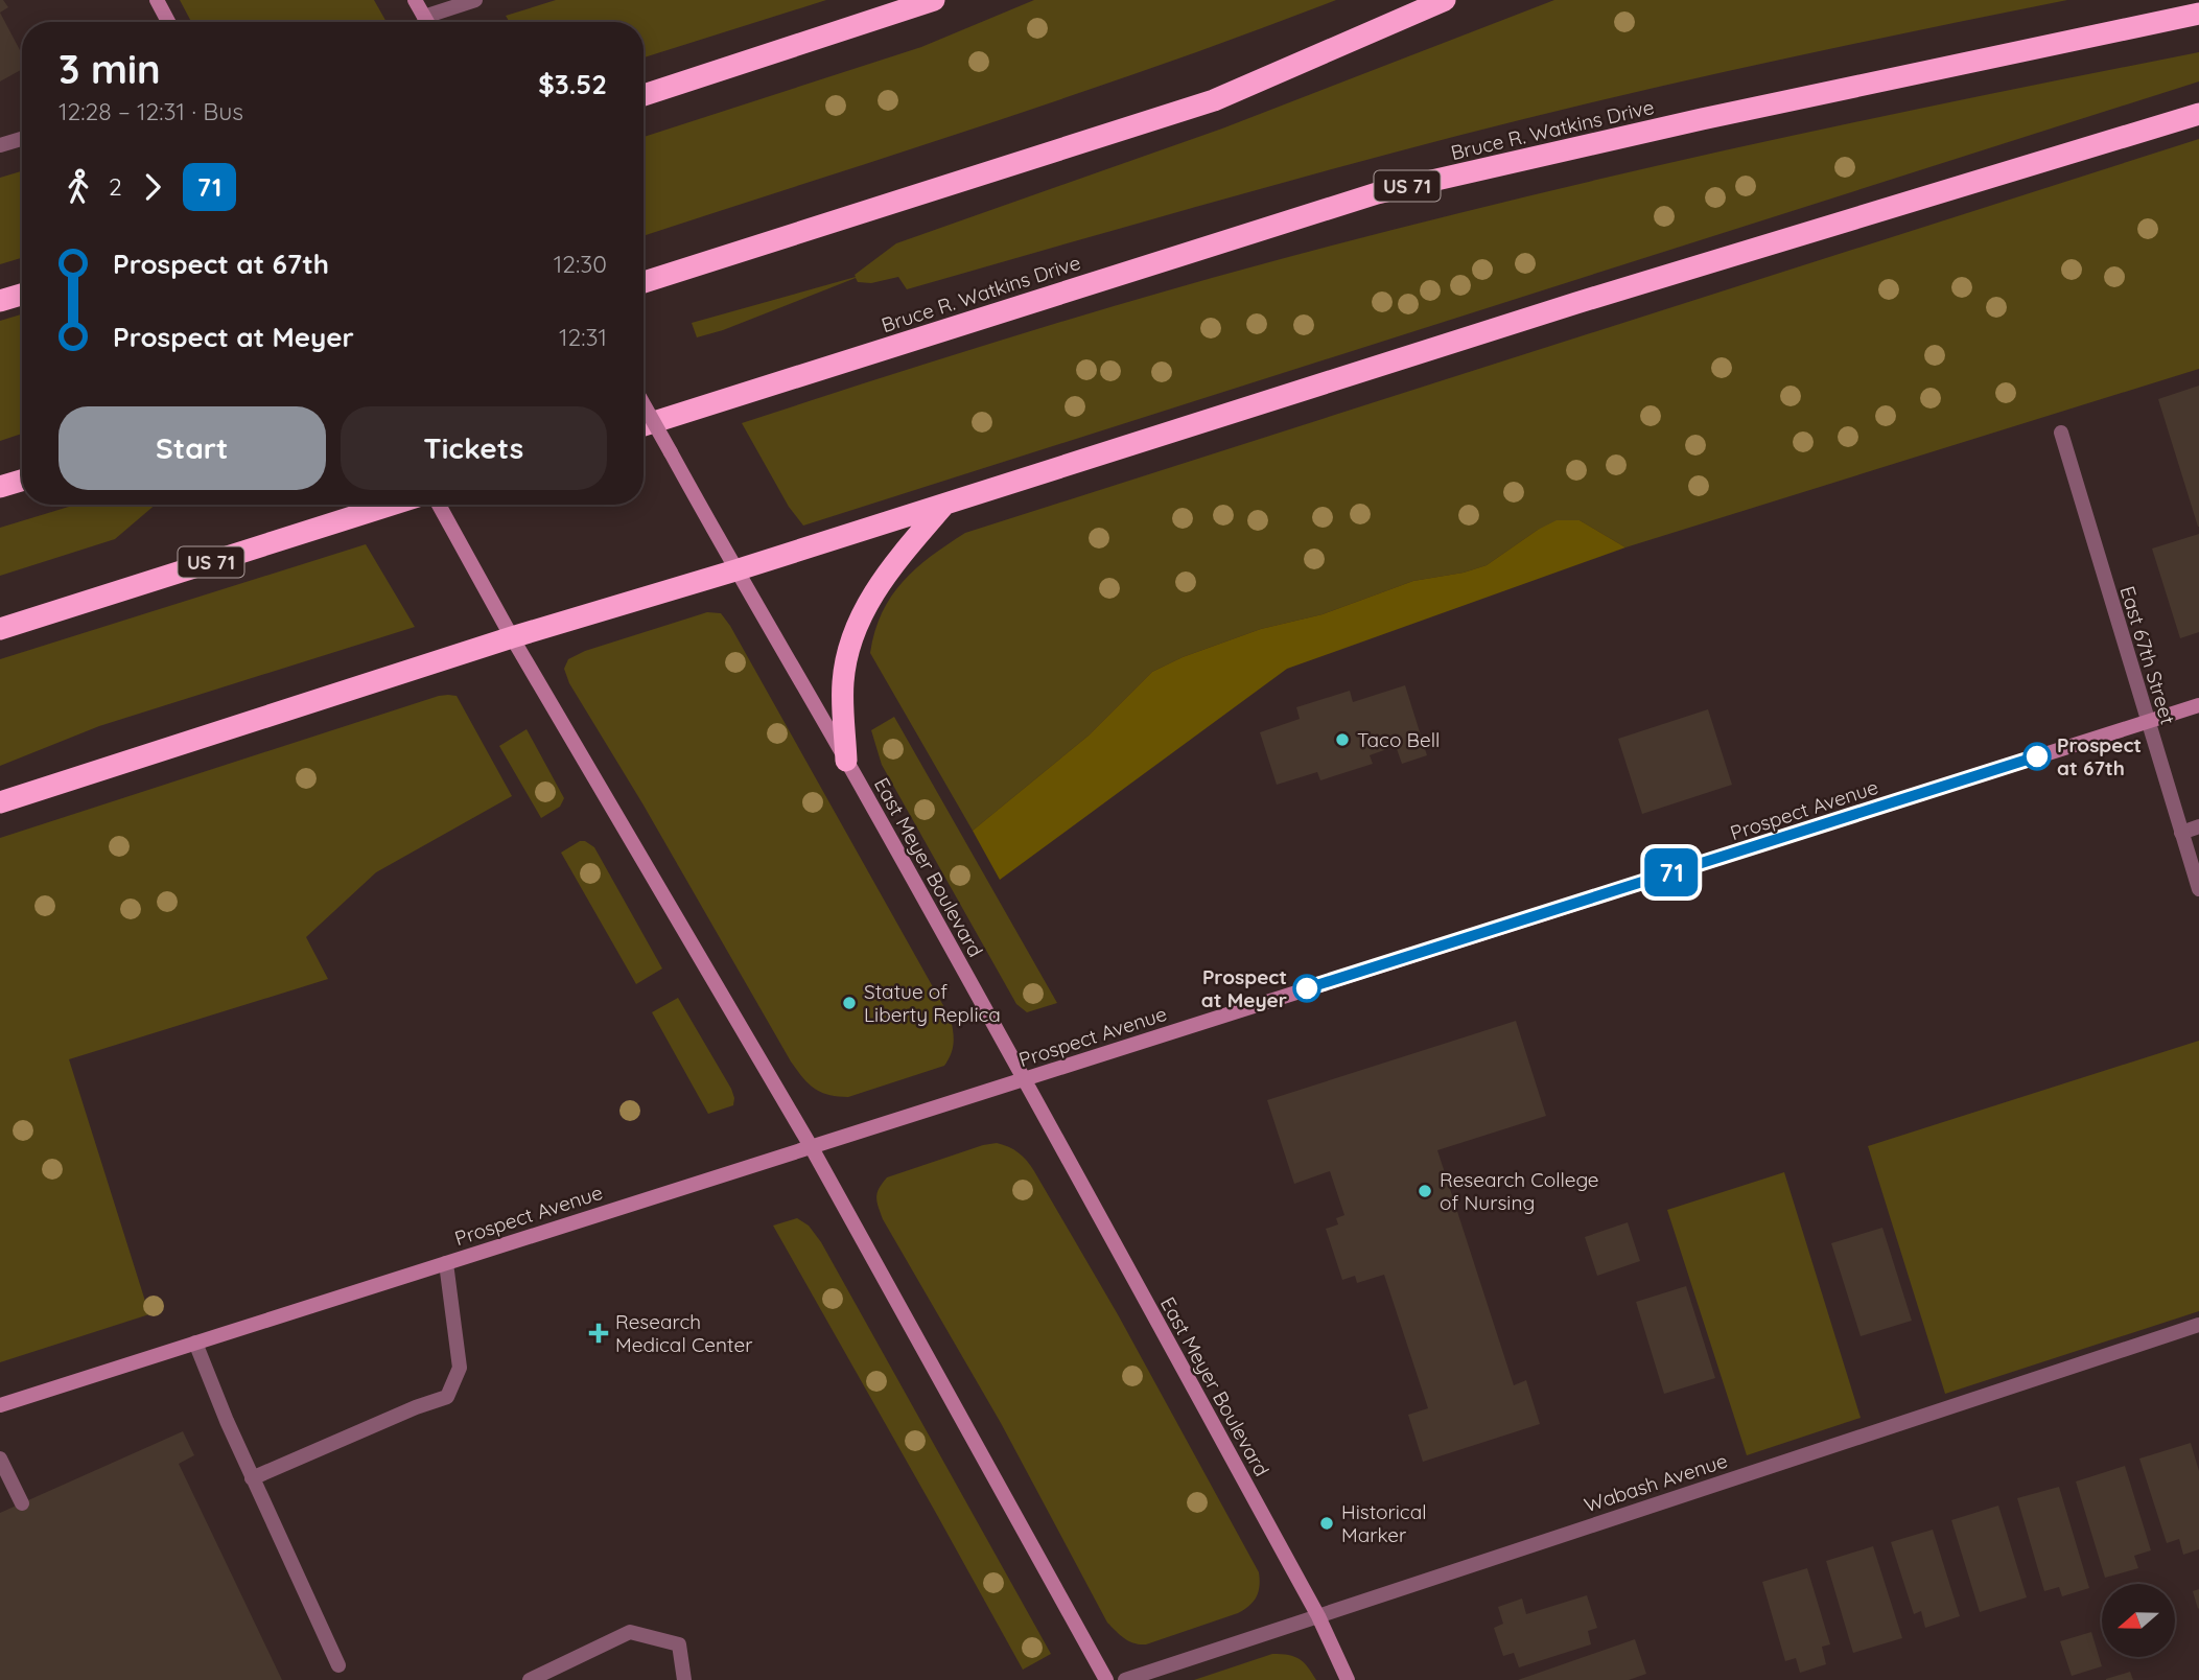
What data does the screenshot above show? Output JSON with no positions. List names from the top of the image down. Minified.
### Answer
{"streets":{"highway":["Bruce R. Watkins Drive","US 71"],"main road":["Prospect Avenue","East Meyer Boulevard"],"street":["East 67th Street","Wabash Avenue"]},"crossings":[["East 67th Street","Prospect Avenue"],["Prospect Avenue","East Meyer Boulevard"],["East Meyer Boulevard","Wabash Avenue"]],"places":{"other":["Taco Bell","Prospect at 67th","Prospect at Meyer","Statue of Liberty Replica","Research College of Nursing","Historical Marker"],"health":["Research Medical Center"]},"lines":["bus line 71"],"north":"left","page":{"on_map":"71","heading":["3 min","12:28 – 12:31 · Bus","$3.52"],"legs":["2","71"],"list":[{"name":"Prospect at 67th","value":"12:30"},{"name":"Prospect at Meyer","value":"12:31"}],"buttons":["Start","Tickets"]}}
